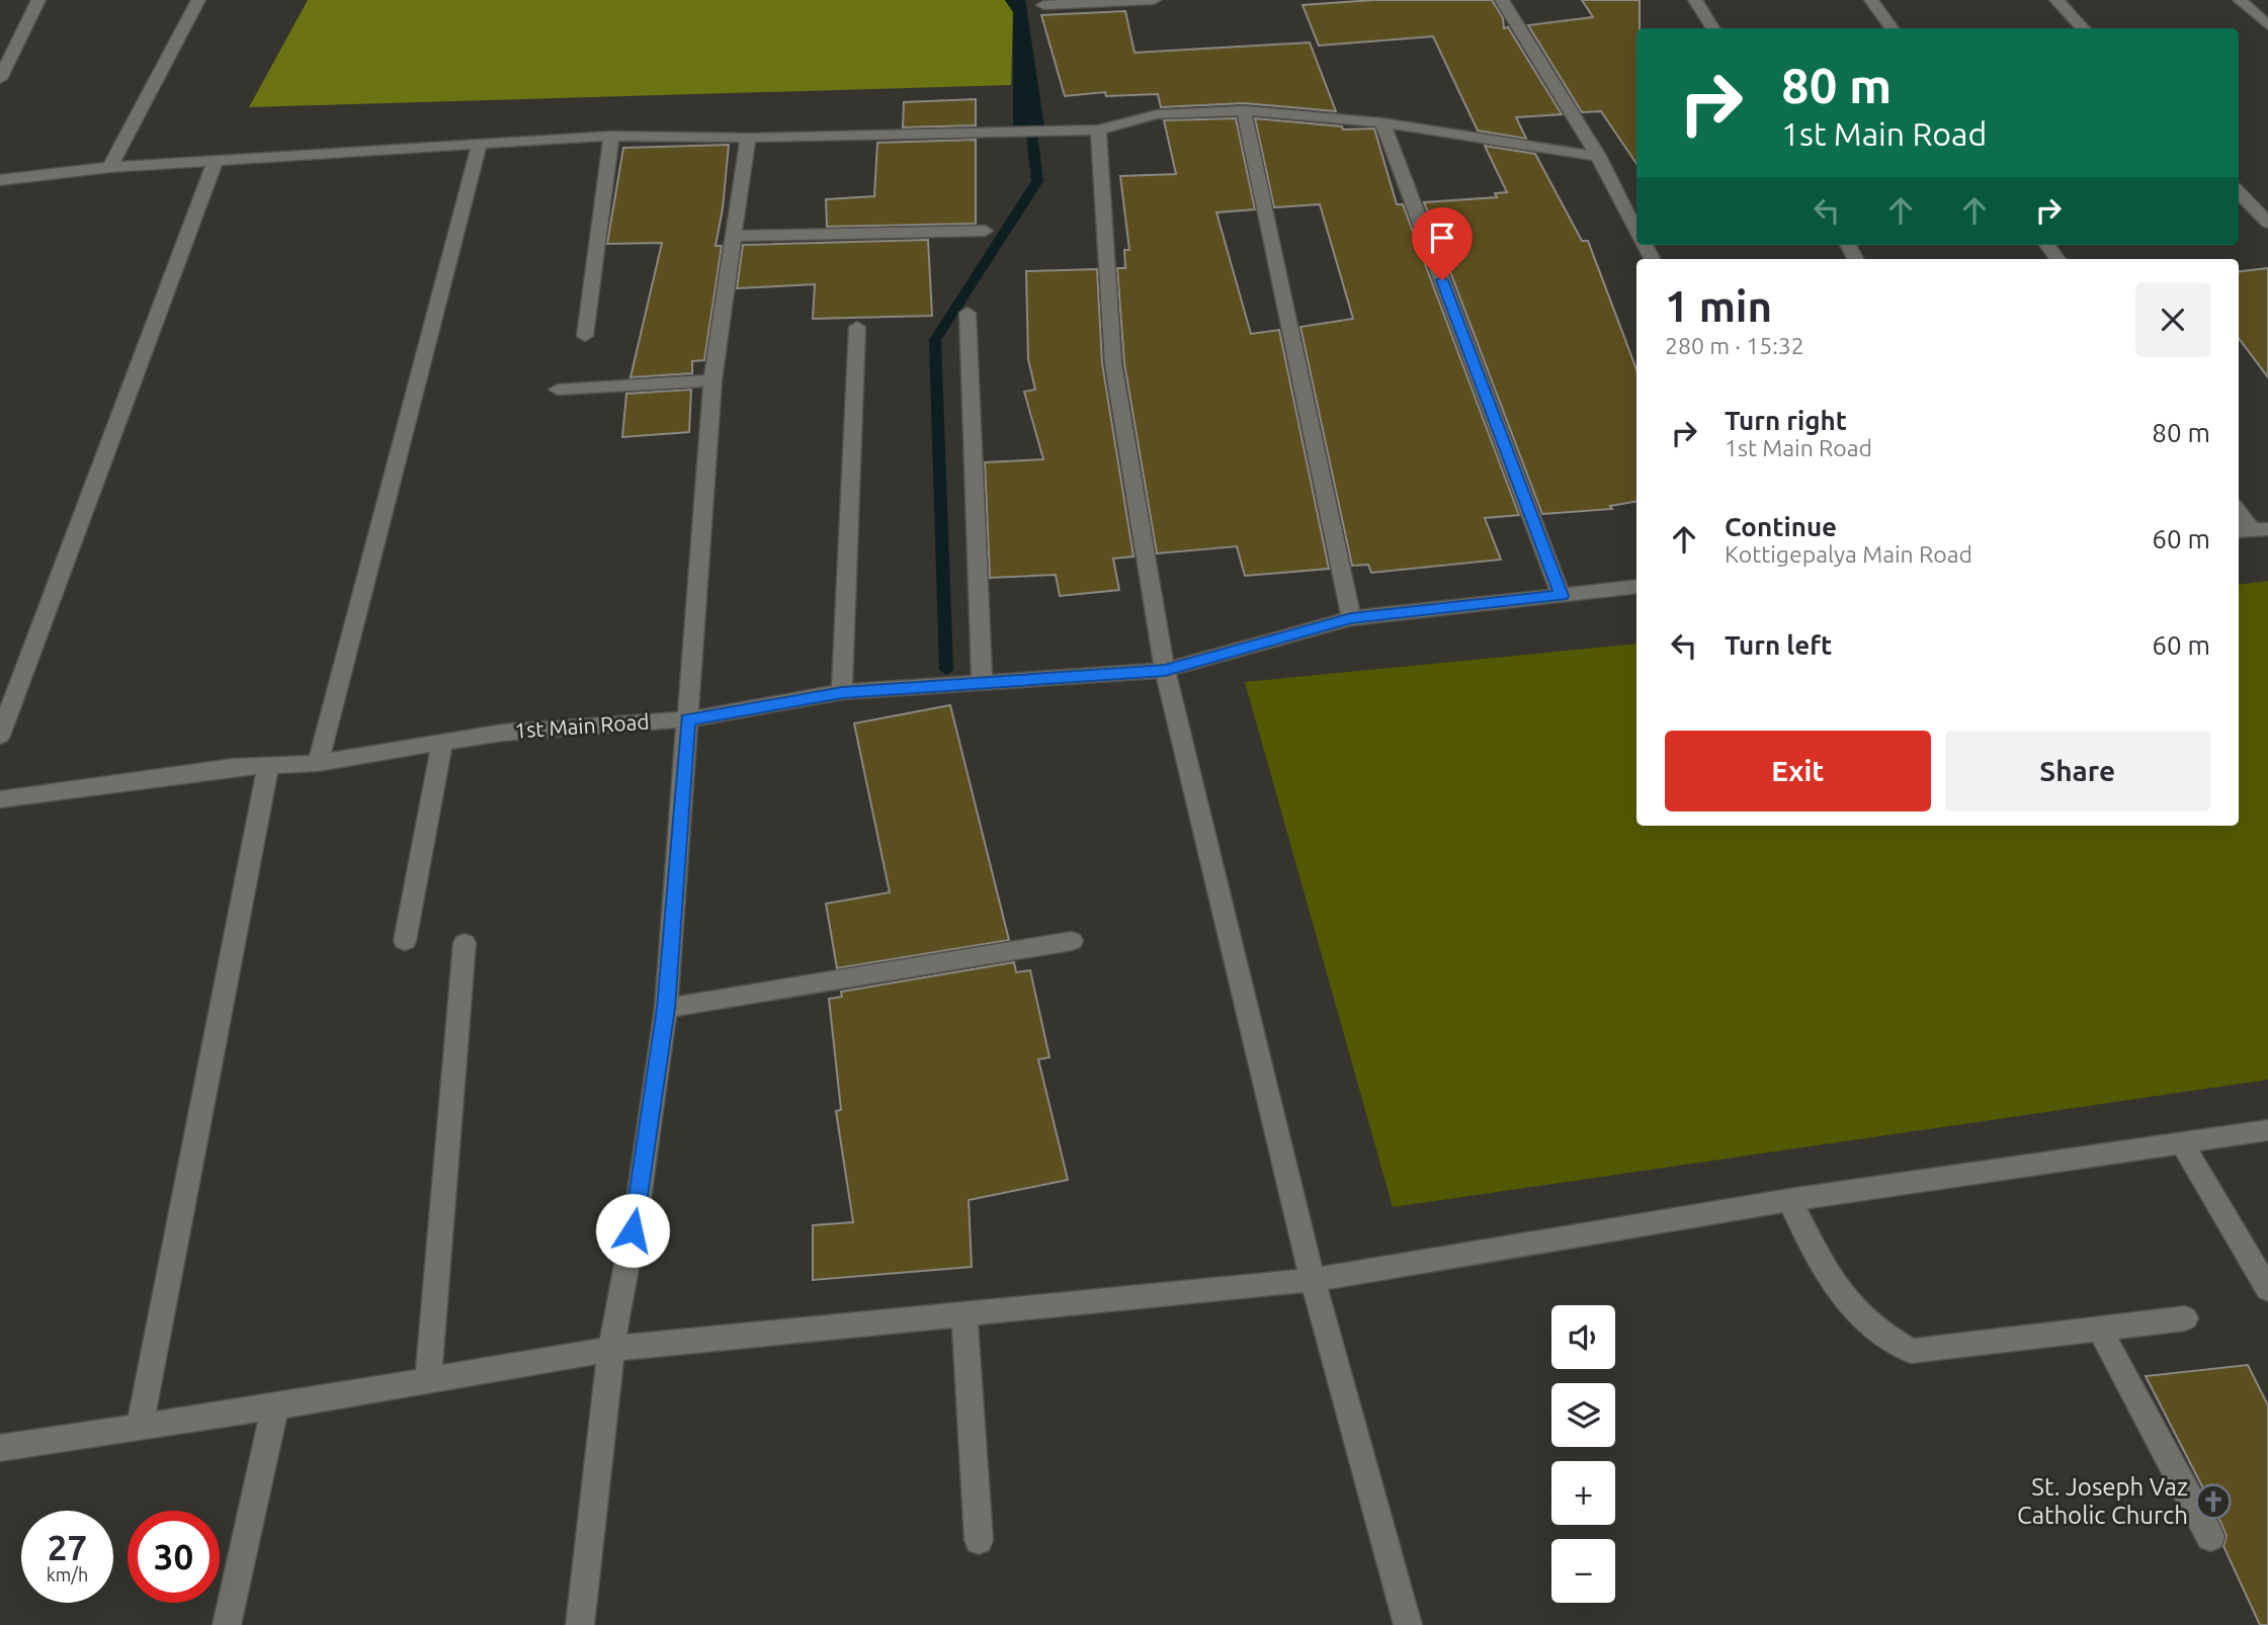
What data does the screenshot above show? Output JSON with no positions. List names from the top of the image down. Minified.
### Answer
{"streets":{"street":["1st Main Road"]},"places":{"church":["St. Joseph Vaz Catholic Church"]},"page":{"turn":["80 m","1st Main Road"],"heading":["1 min","280 m · 15:32"],"list":[{"name":"Turn right","note":"1st Main Road","value":"80 m"},{"name":"Continue","note":"Kottigepalya Main Road","value":"60 m"},{"name":"Turn left","value":"60 m"}],"buttons":["Exit","Share"],"map_buttons":["+","−"],"speed":"27 km/h","limit":"30"}}
